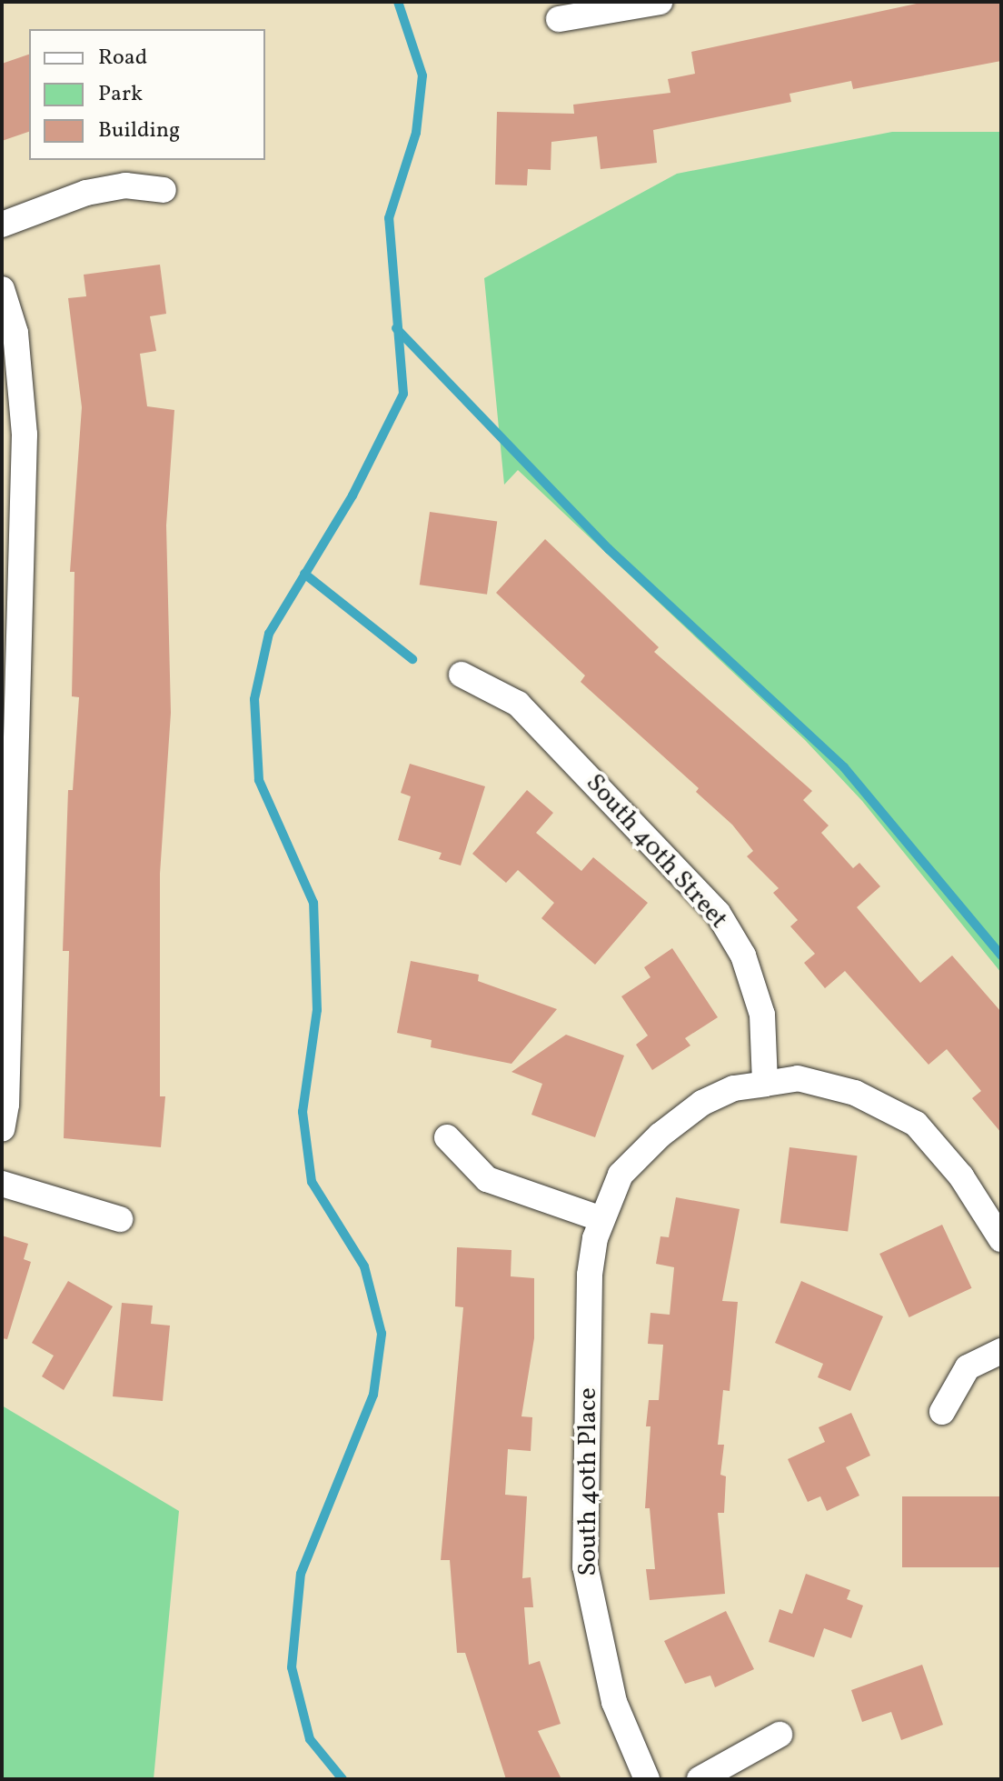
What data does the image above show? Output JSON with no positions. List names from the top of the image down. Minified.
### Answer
{"streets":{"street":["South 40th Street","South 40th Place"]},"crossings":[["South 40th Street","South 40th Place"]],"legend":["Road","Park","Building"]}
